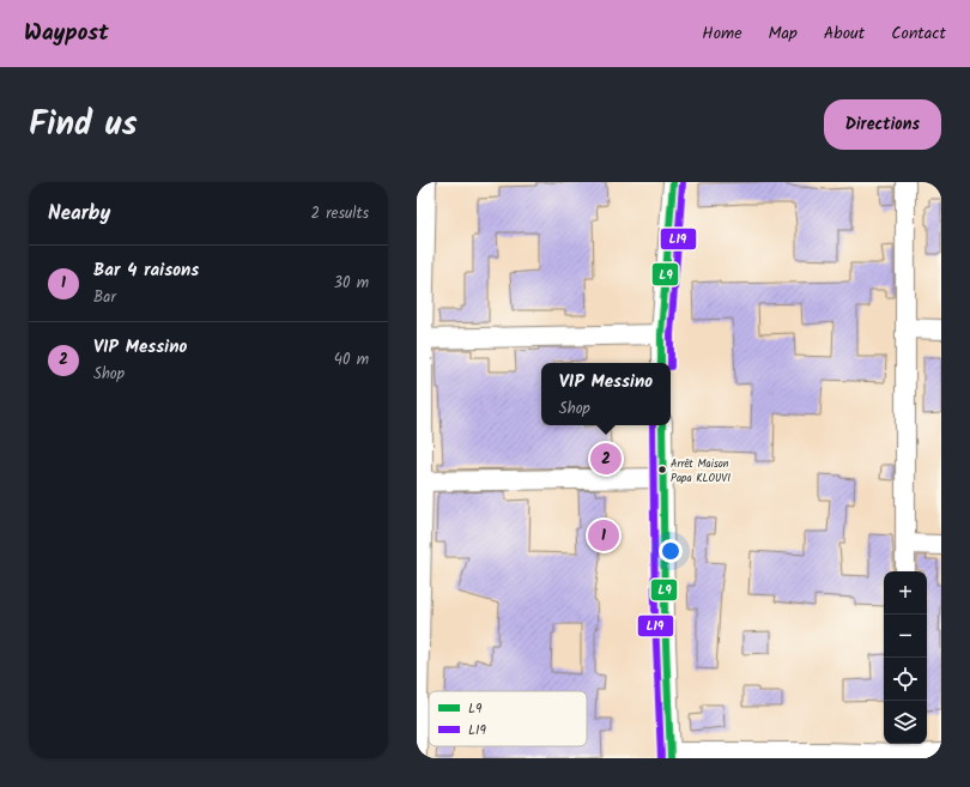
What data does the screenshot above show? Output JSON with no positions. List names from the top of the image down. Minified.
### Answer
{"places":["Arrêt Maison Papa KLOUVI"],"lines":["transit line L9","transit line L19"],"legend":["L9","L19"],"page":{"header":"Waypost","nav":["Home","Map","About","Contact"],"title":"Find us","buttons":"Directions","heading":["Nearby","2 results"],"list":[{"mark":"1","name":"Bar 4 raisons","note":"Bar","value":"30 m"},{"mark":"2","name":"VIP Messino","note":"Shop","value":"40 m"}],"popup":["VIP Messino","Shop"],"pins":["2","1"],"map_buttons":["+","−"]}}
